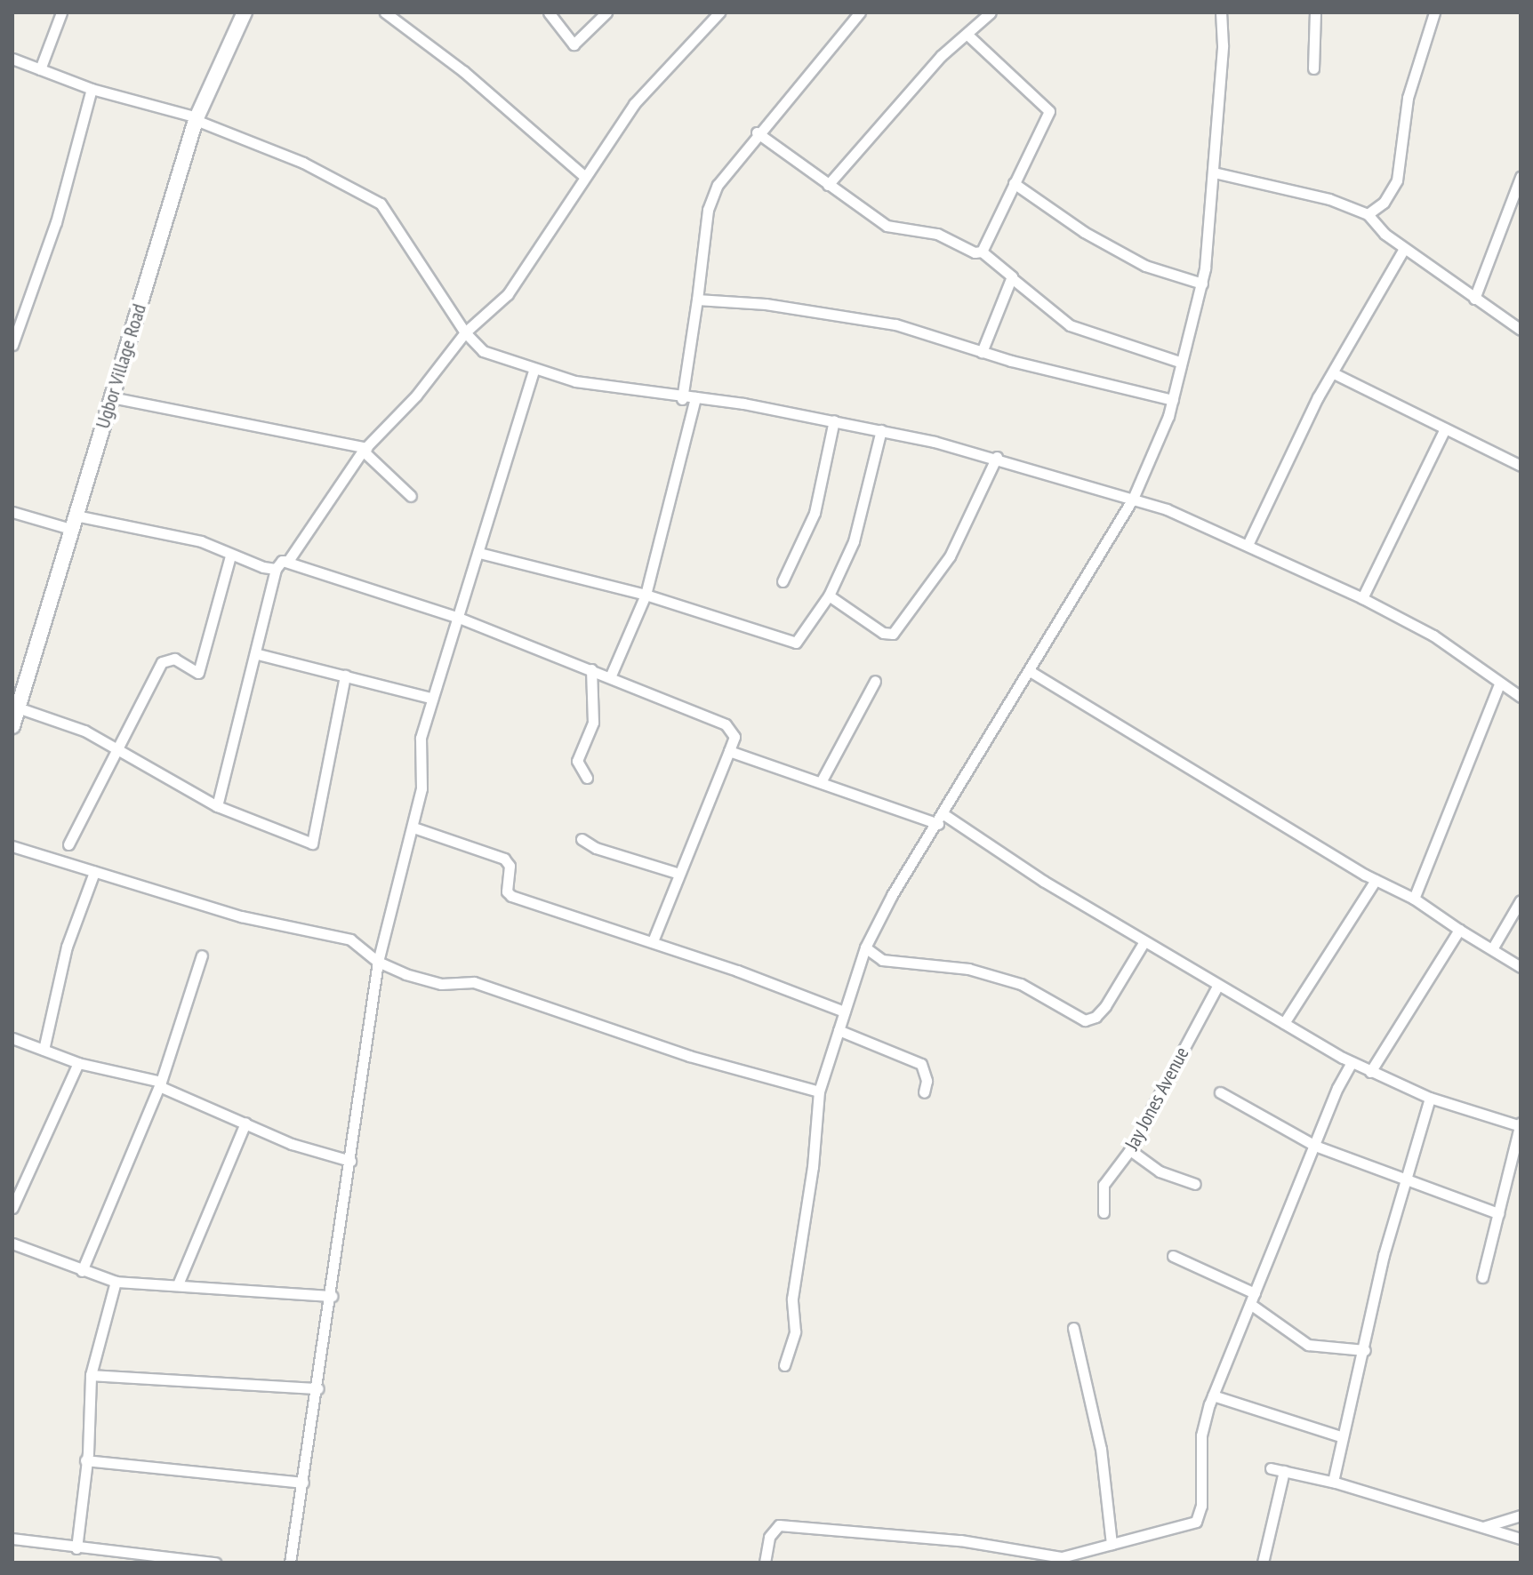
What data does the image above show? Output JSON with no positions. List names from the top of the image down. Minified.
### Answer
{"streets":{"street":["Ugbor Village Road","Jay Jones Avenue"]}}
